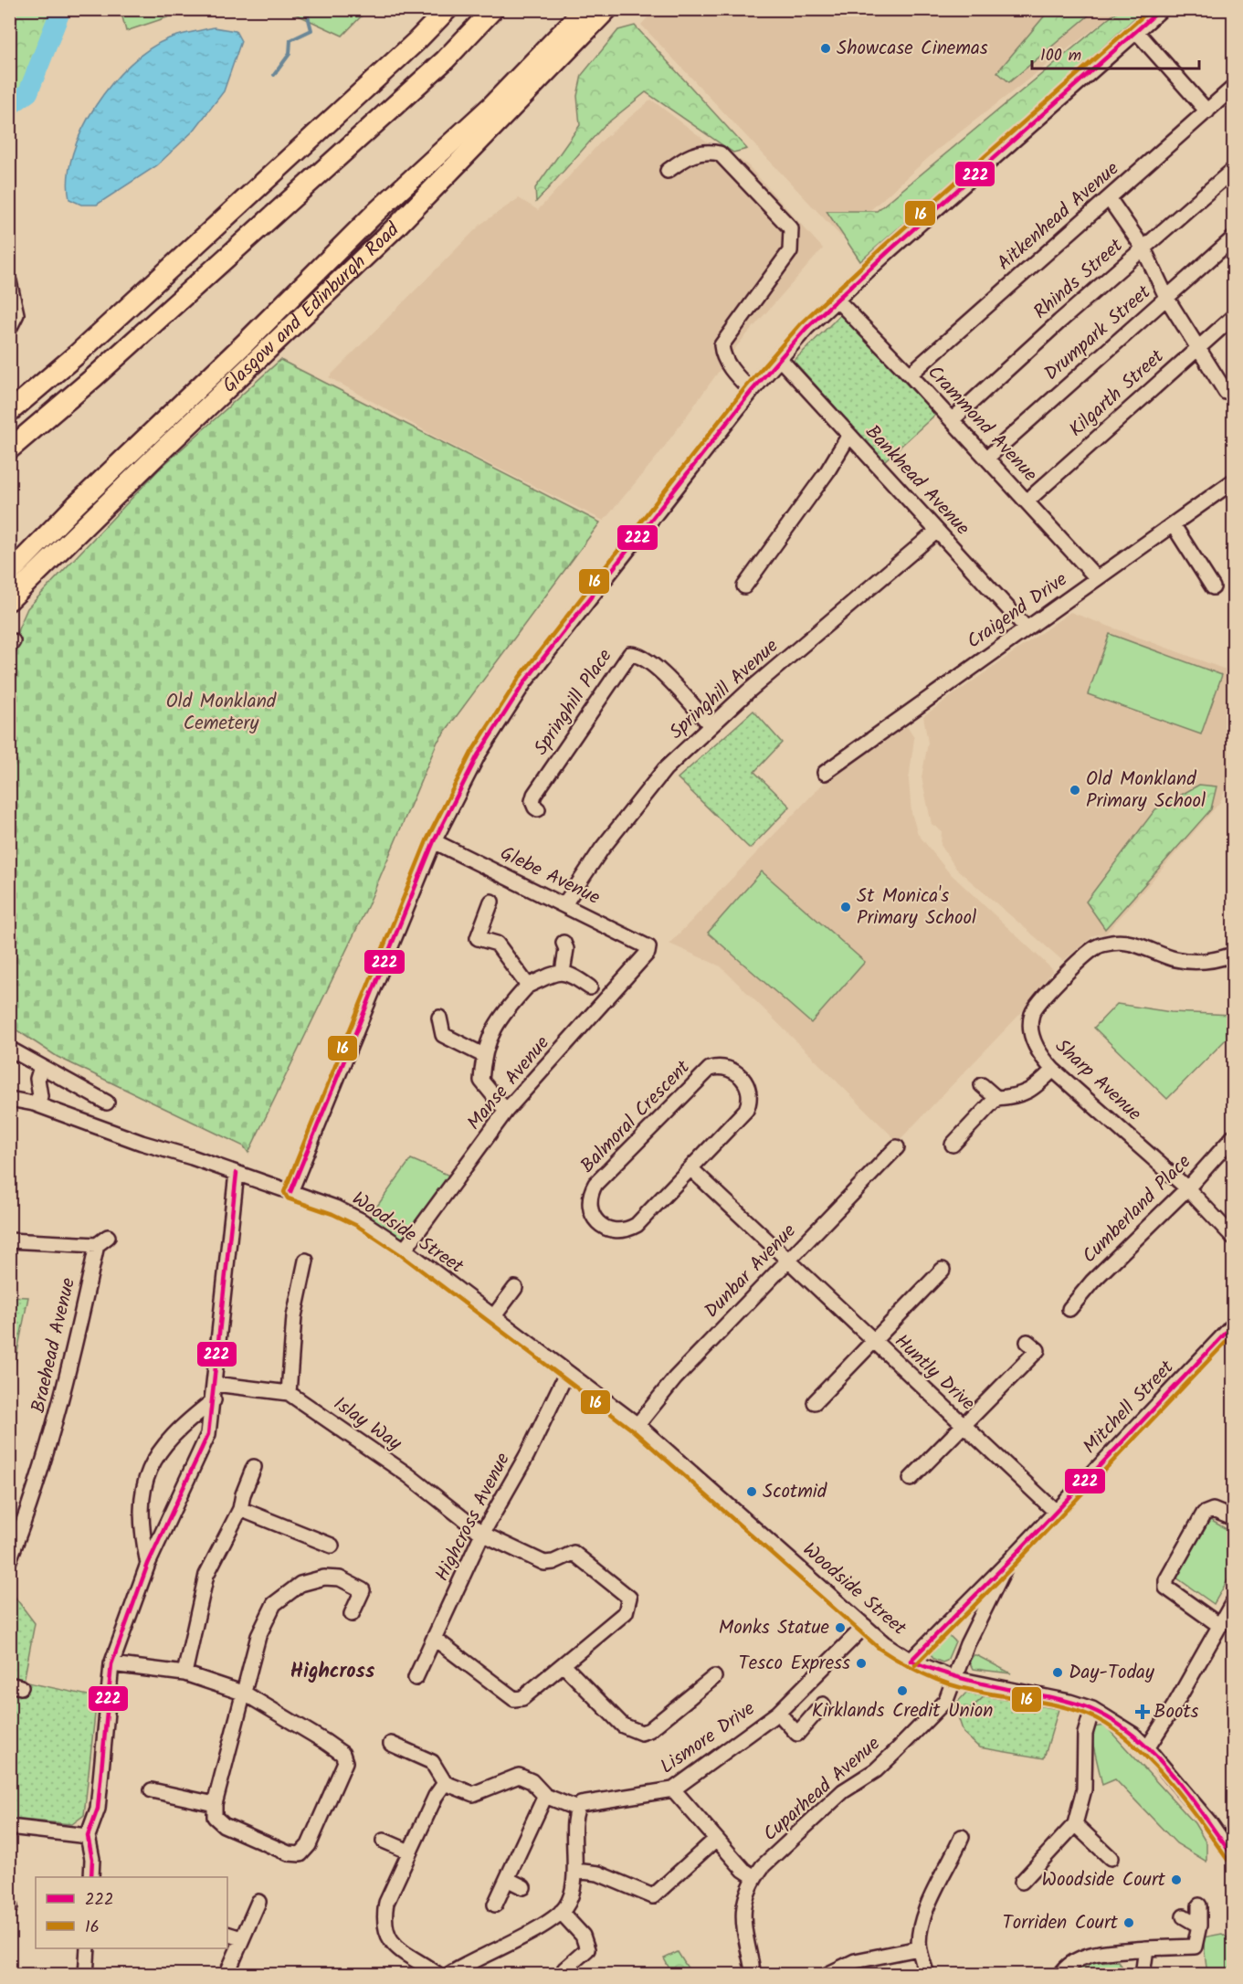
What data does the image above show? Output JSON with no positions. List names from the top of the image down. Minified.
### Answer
{"streets":{"highway":["Glasgow and Edinburgh Road"],"street":["Aitkenhead Avenue","Rhinds Street","Drumpark Street","Kilgarth Street","Crammond Avenue","Bankhead Avenue","Craigend Drive","Springhill Avenue","Springhill Place","Glebe Avenue","Sharp Avenue","Manse Avenue","Balmoral Crescent","Cumberland Place","Woodside Street","Dunbar Avenue","Braehead Avenue","Huntly Drive","Mitchell Street","Islay Way","Highcross Avenue","Lismore Drive","Cuparhead Avenue"]},"crossings":[["Aitkenhead Avenue","Crammond Avenue"],["Rhinds Street","Crammond Avenue"],["Drumpark Street","Crammond Avenue"],["Kilgarth Street","Crammond Avenue"],["Crammond Avenue","Craigend Drive"],["Bankhead Avenue","Craigend Drive"],["Bankhead Avenue","Springhill Avenue"],["Springhill Avenue","Springhill Place"],["Springhill Avenue","Glebe Avenue"],["Glebe Avenue","Manse Avenue"],["Sharp Avenue","Cumberland Place"],["Manse Avenue","Woodside Street"],["Woodside Street","Dunbar Avenue"],["Woodside Street","Mitchell Street"],["Woodside Street","Highcross Avenue"],["Woodside Street","Lismore Drive"],["Woodside Street","Cuparhead Avenue"],["Dunbar Avenue","Huntly Drive"],["Huntly Drive","Mitchell Street"],["Mitchell Street","Cuparhead Avenue"],["Islay Way","Highcross Avenue"]],"districts":["Highcross"],"parks":["Old Monkland Cemetery"],"places":{"other":["Showcase Cinemas","Old Monkland Primary School","St Monica's Primary School","Scotmid","Monks Statue","Tesco Express","Day-Today","Kirklands Credit Union","Woodside Court","Torriden Court"],"health":["Boots"]},"lines":["transit line 222","transit line 16"],"legend":["222","16"],"scale_bar":"100 m"}
